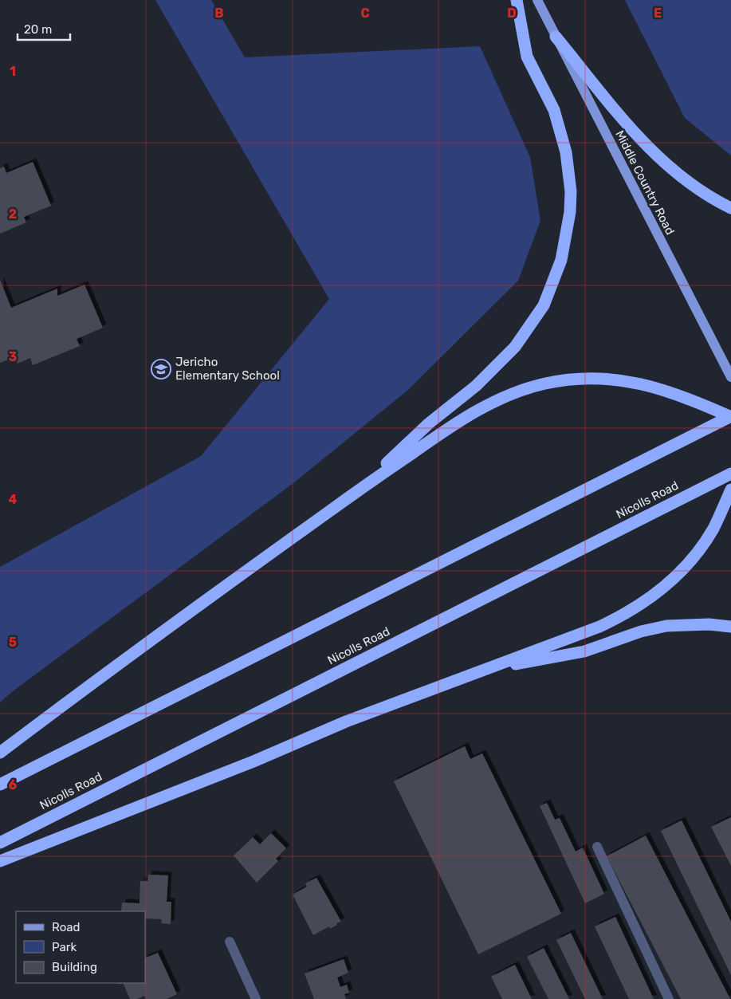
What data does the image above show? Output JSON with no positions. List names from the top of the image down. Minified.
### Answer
{"streets":{"highway":["Nicolls Road"],"main road":["Middle Country Road"]},"places":{"school or university":["Jericho Elementary School"]},"legend":["Road","Park","Building"],"scale_bar":"20 m","grid":{"columns":["B","C","D","E"],"rows":["1","2","3","4","5","6"]}}
